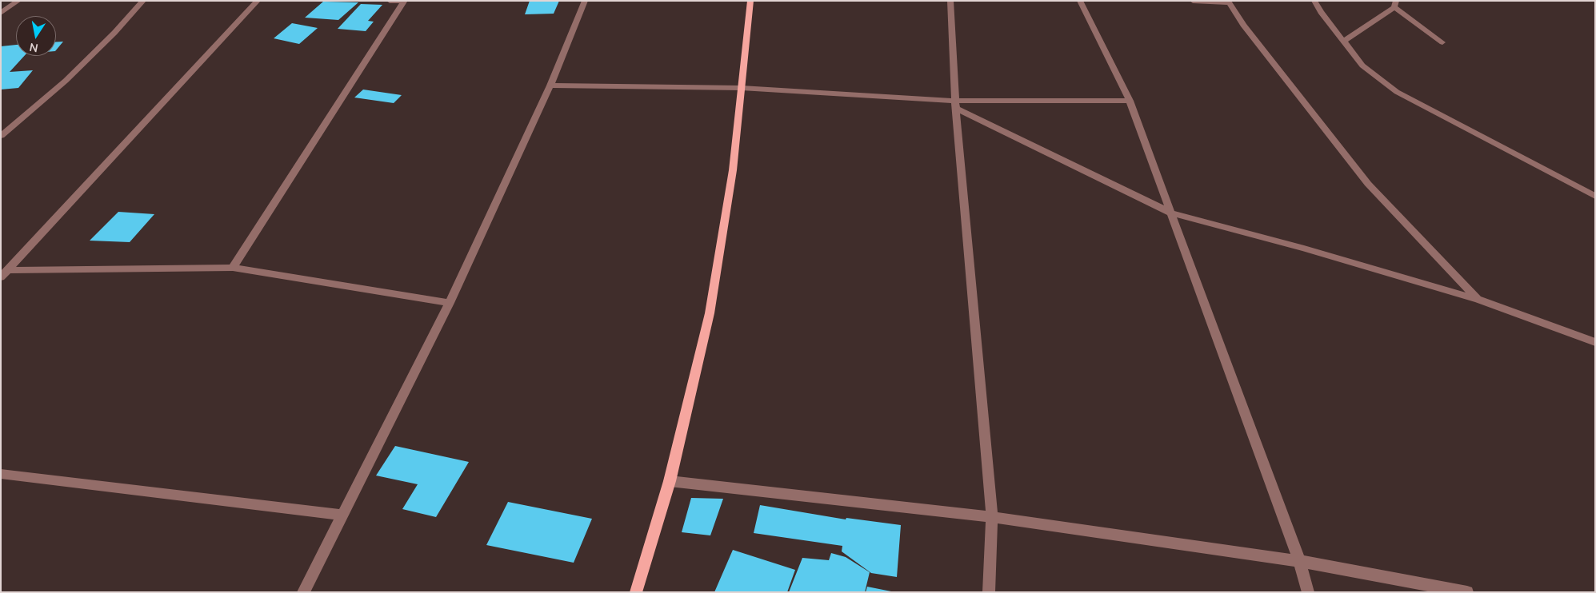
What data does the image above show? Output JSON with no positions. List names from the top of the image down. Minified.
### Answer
{"north":"bottom"}
